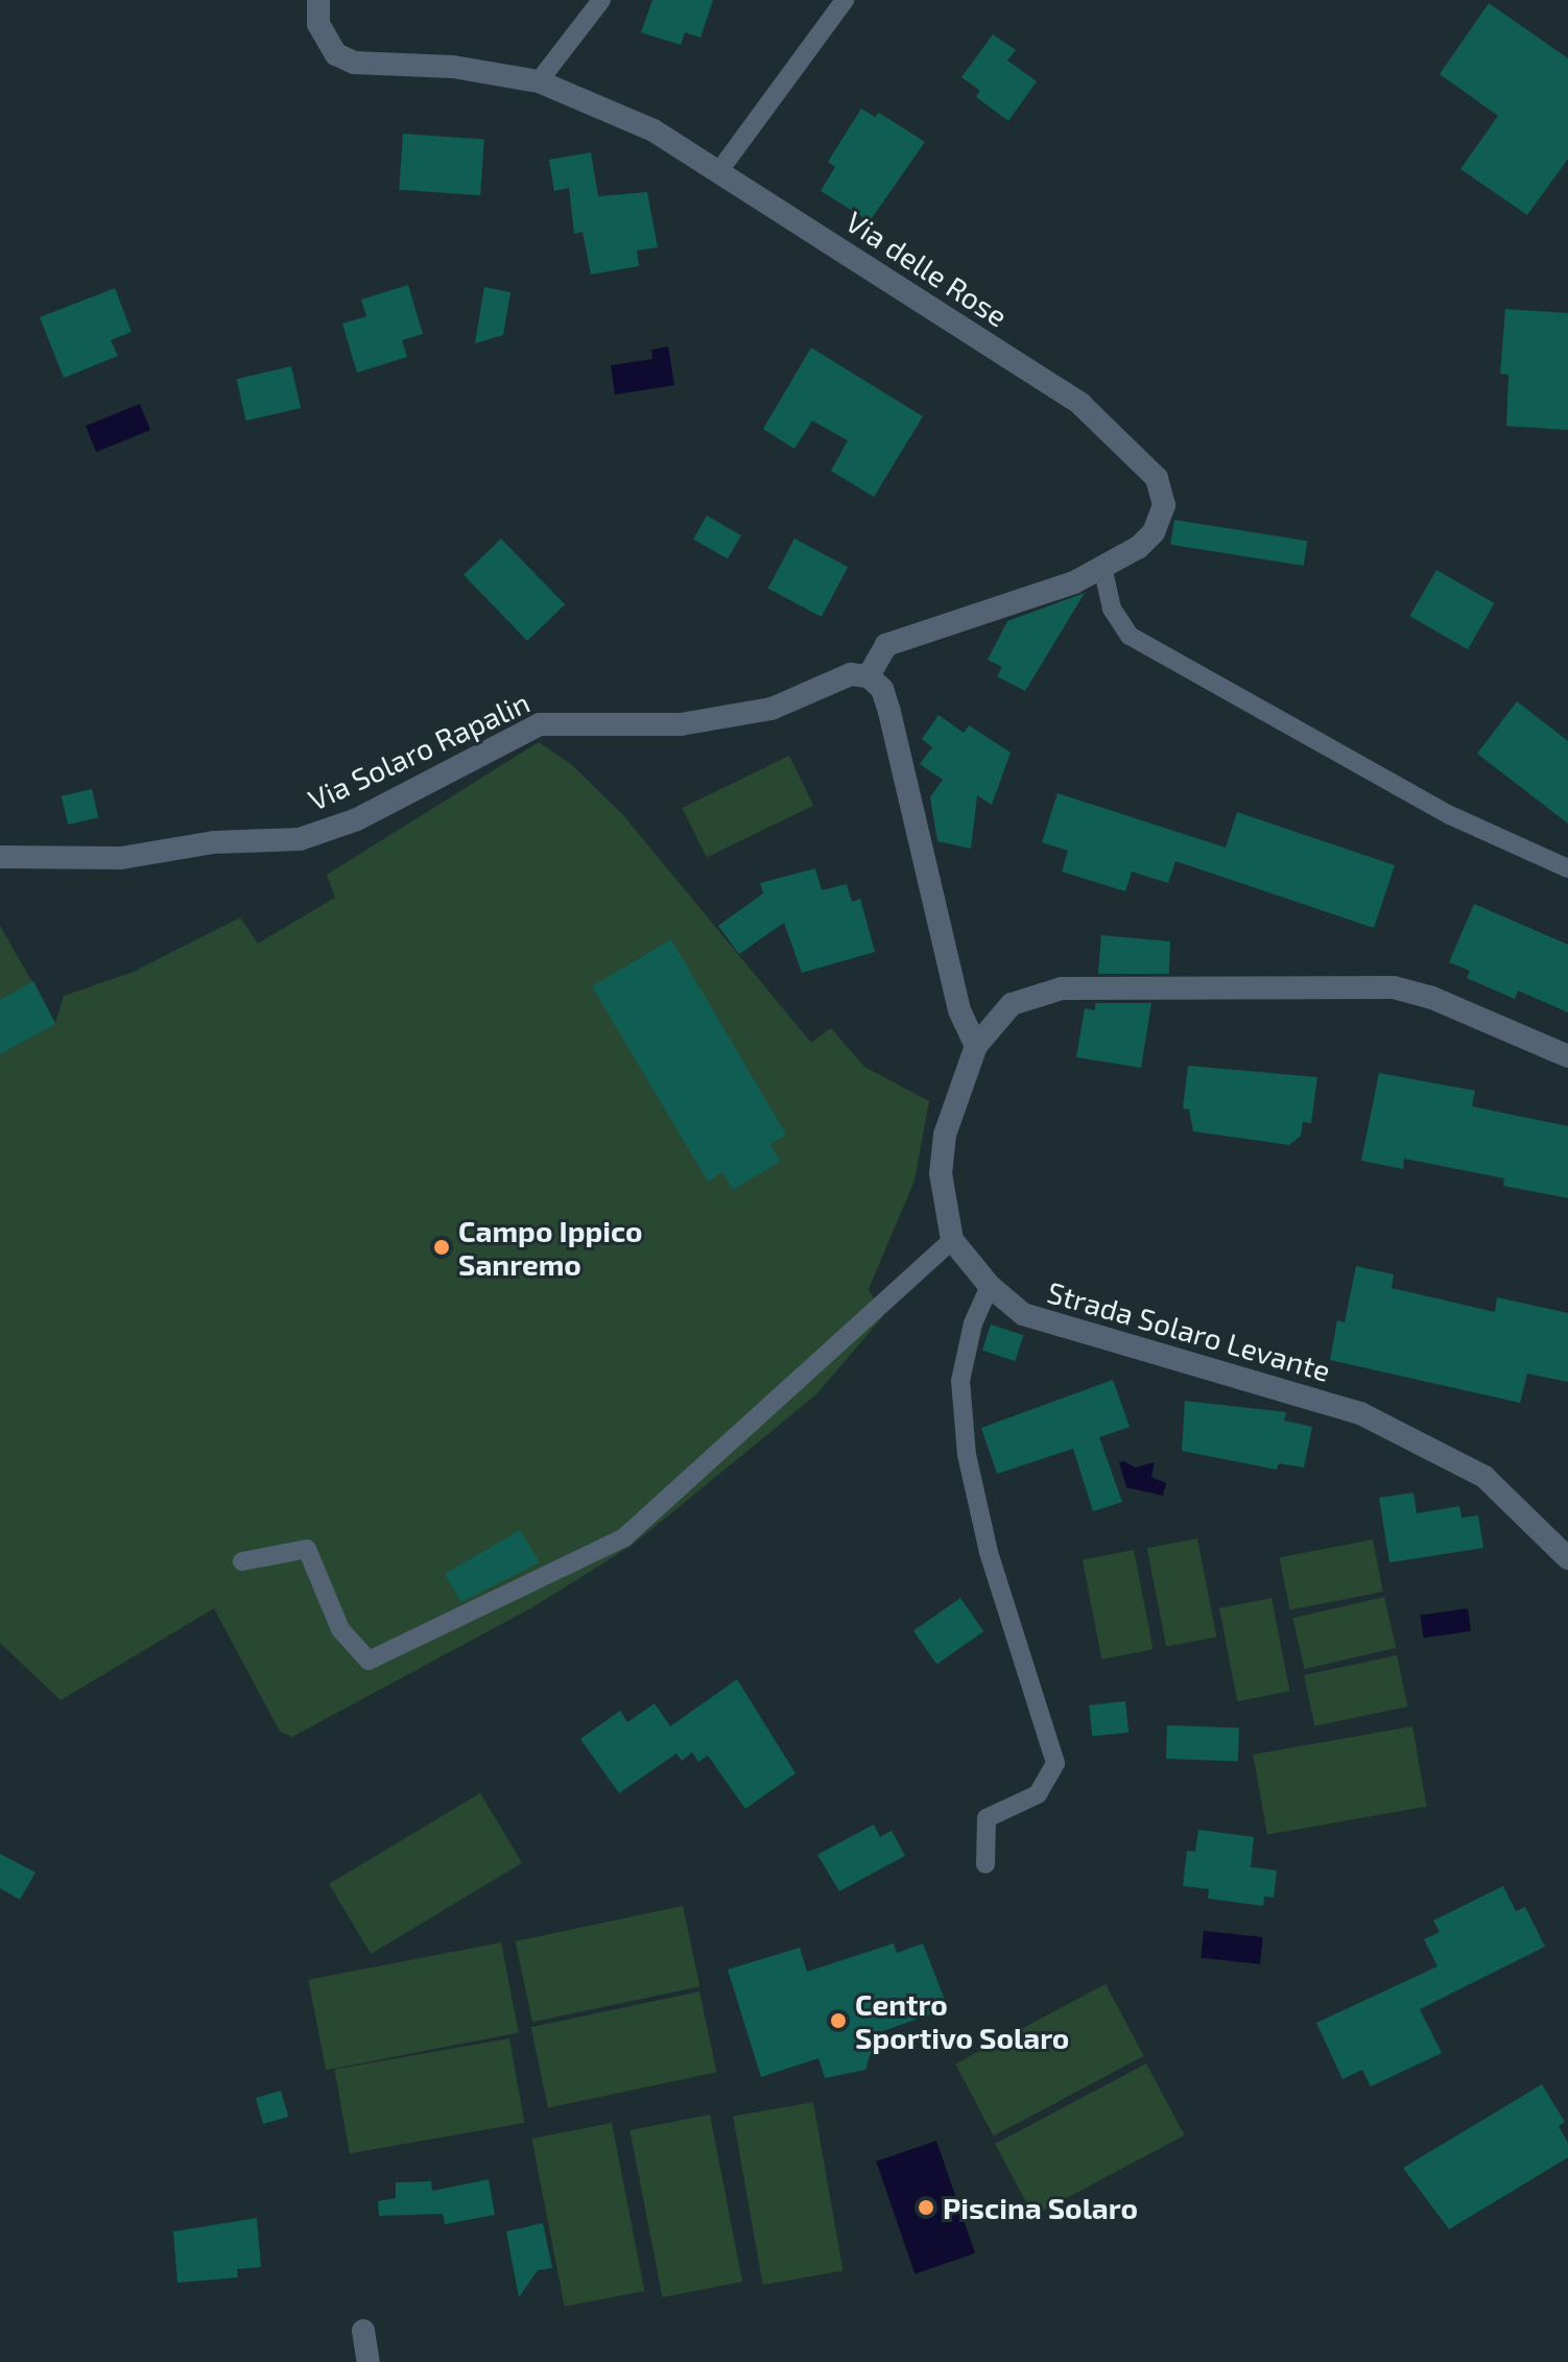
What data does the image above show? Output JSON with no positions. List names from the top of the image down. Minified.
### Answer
{"streets":{"street":["Via delle Rose","Via Solaro Rapalin","Strada Solaro Levante"]},"crossings":[["Via delle Rose","Via Solaro Rapalin"]],"places":["Campo Ippico Sanremo","Centro Sportivo Solaro","Piscina Solaro"]}
